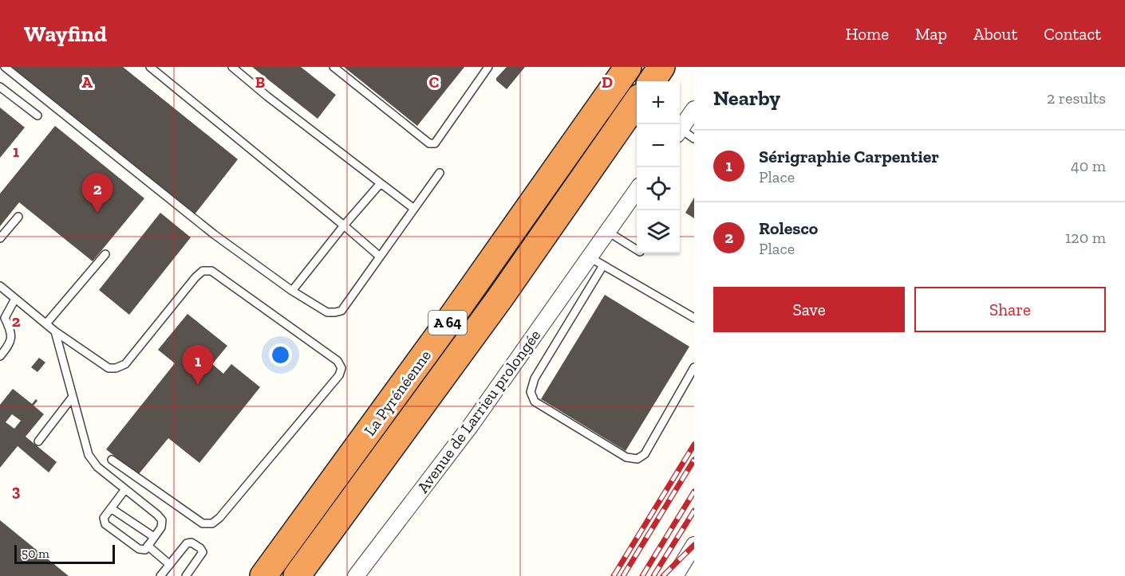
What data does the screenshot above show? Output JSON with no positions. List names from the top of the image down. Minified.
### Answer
{"streets":{"highway":["A 64","La Pyrénéenne"],"street":["Avenue de Larrieu prolongée"]},"scale_bar":"50 m","page":{"header":"Wayfind","nav":["Home","Map","About","Contact"],"heading":["Nearby","2 results"],"map_buttons":["+","−"],"list":[{"mark":"1","name":"Sérigraphie Carpentier","note":"Place","value":"40 m"},{"mark":"2","name":"Rolesco","note":"Place","value":"120 m"}],"pins":["2","1"],"buttons":["Save","Share"],"scale":"50 m"},"grid":{"columns":["A","B","C","D"],"rows":["1","2","3"]}}
